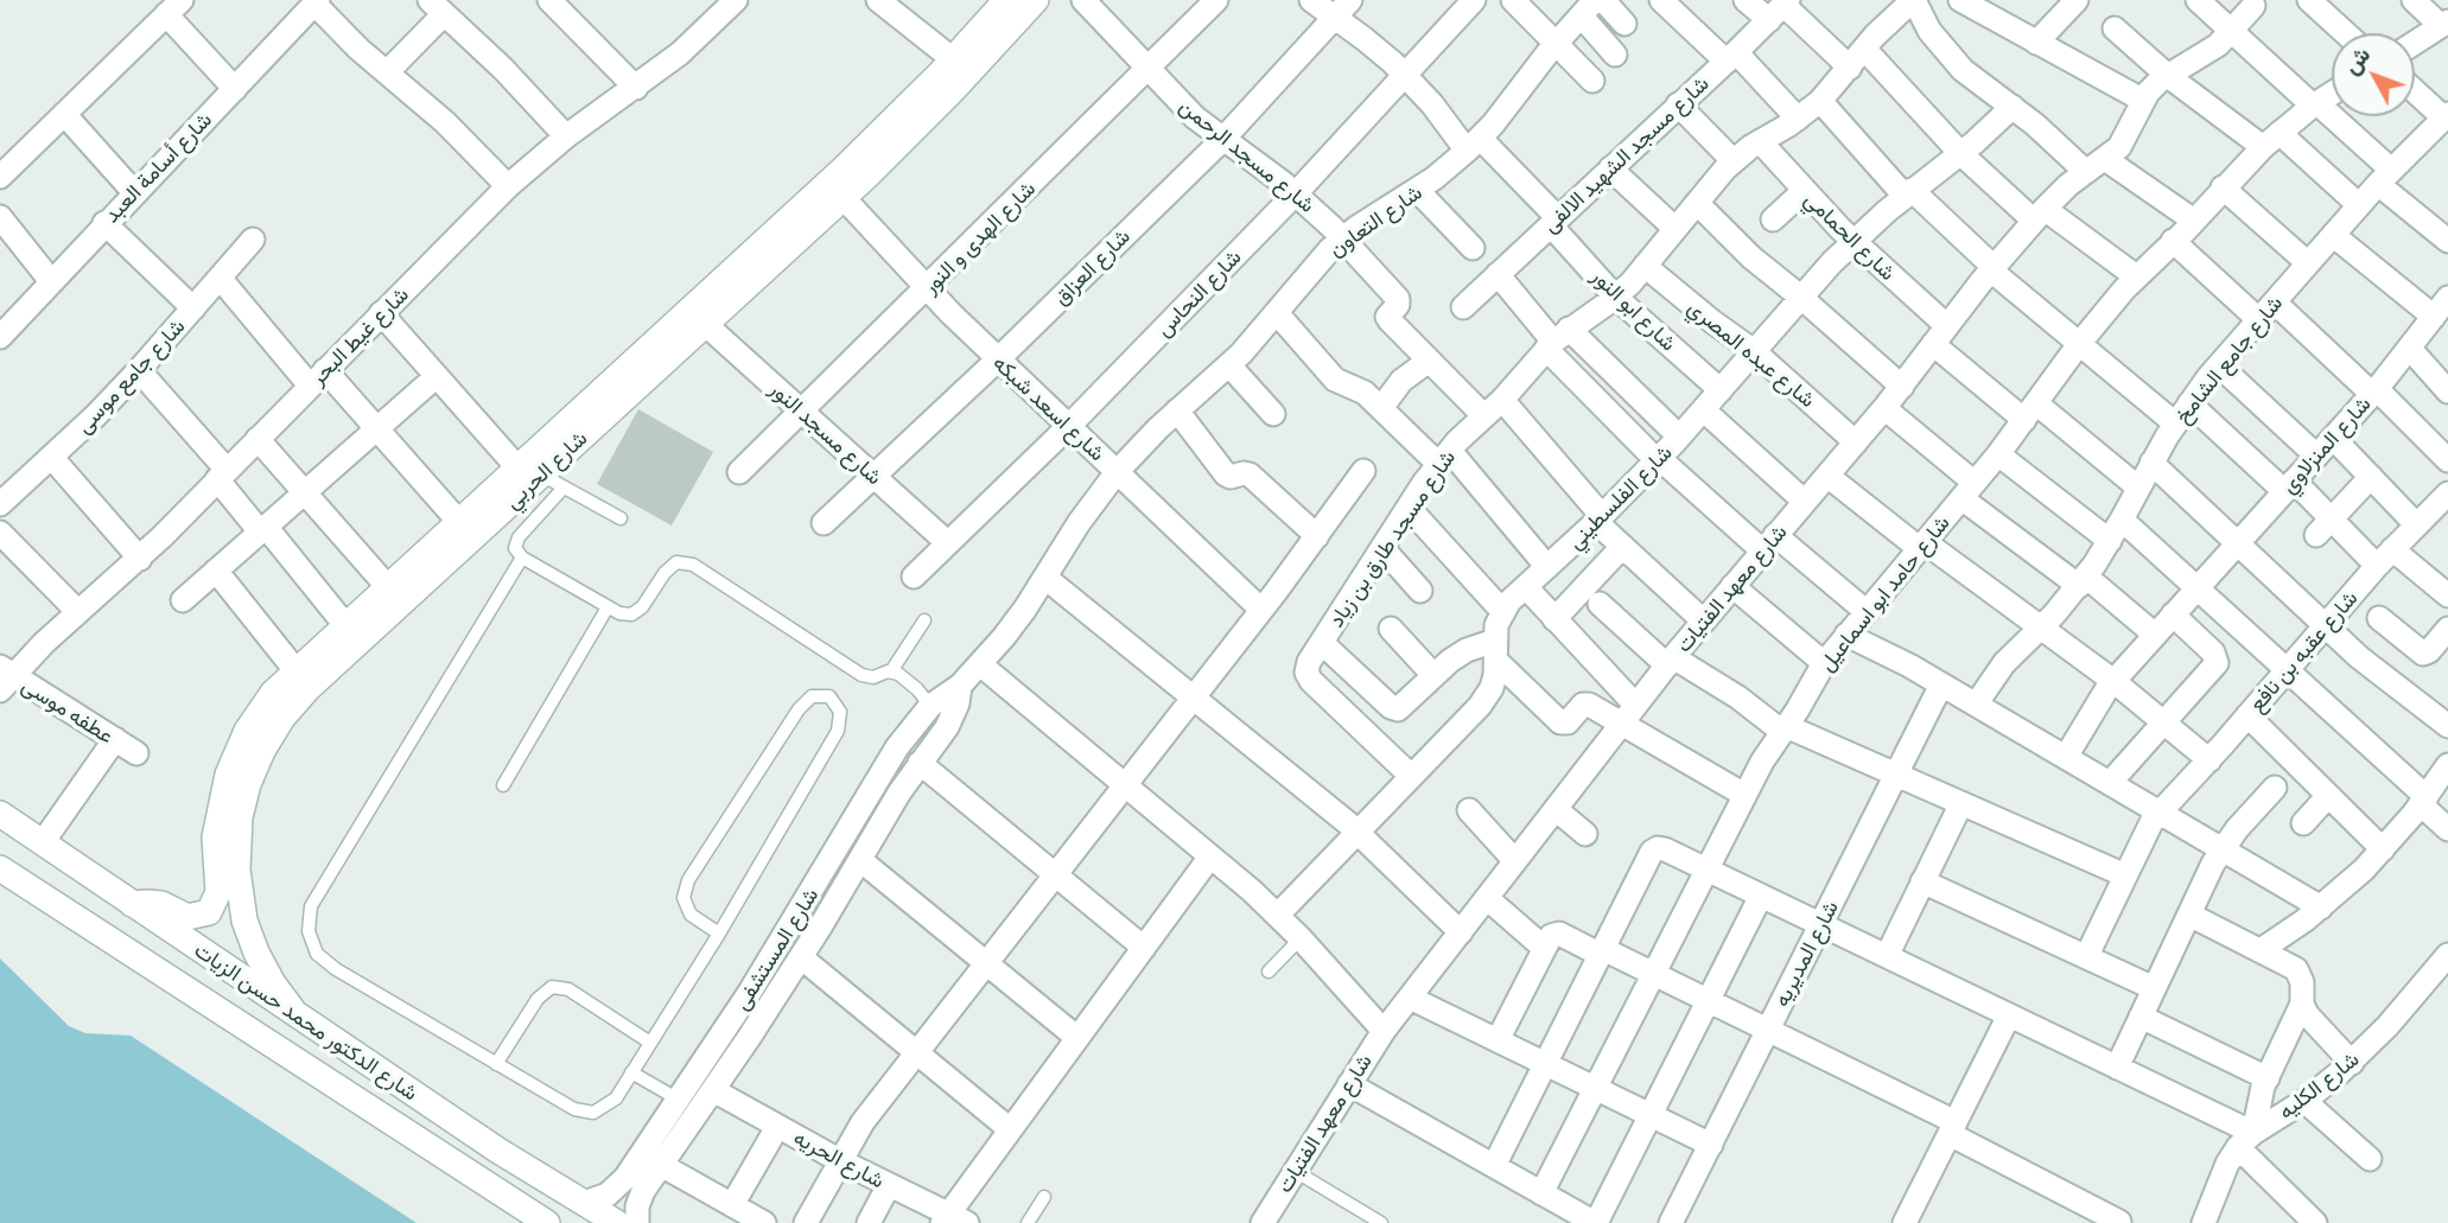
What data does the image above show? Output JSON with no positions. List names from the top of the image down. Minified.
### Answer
{"streets":{"street":["شارع مسجد الشهيد الالفى","شارع مسجد الرحمن","شارع أسامة العبد","شارع التعاون","شارع الحمامي","شارع الهدى و النور","شارع العزاق","شارع النحاس","شارع ابو النور","شارع غيط البحر","شارع عبده المصري","شارع جامع الشامخ","شارع جامع موسى","شارع اسعد شبكه","شارع مسجد النور","شارع المنزلاوي","شارع الحربي","شارع الفلسطيني","شارع مسجد طارق بن زياد","شارع معهد الفتيات","شارع حامد ابو اسماعيل","شارع عقبه بن نافع","عطفه موسى","شارع المستشفى","شارع المديريه","شارع الدكتور محمد حسن الزيات","شارع الكليه","شارع الحريه"]},"crossings":[["شارع مسجد الشهيد الالفى","شارع ابو النور"],["شارع مسجد الرحمن","شارع التعاون"],["شارع مسجد الرحمن","شارع الهدى و النور"],["شارع مسجد الرحمن","شارع العزاق"],["شارع مسجد الرحمن","شارع النحاس"],["شارع التعاون","شارع ابو النور"],["شارع التعاون","شارع اسعد شبكه"],["شارع التعاون","شارع المستشفى"],["شارع الحمامي","شارع جامع الشامخ"],["شارع الحمامي","شارع الفلسطيني"],["شارع الحمامي","شارع مسجد طارق بن زياد"],["شارع الحمامي","شارع معهد الفتيات"],["شارع الحمامي","شارع حامد ابو اسماعيل"],["شارع الهدى و النور","شارع اسعد شبكه"],["شارع الهدى و النور","شارع مسجد النور"],["شارع العزاق","شارع ابو النور"],["شارع العزاق","شارع اسعد شبكه"],["شارع العزاق","شارع مسجد النور"],["شارع النحاس","شارع ابو النور"],["شارع النحاس","شارع اسعد شبكه"],["شارع النحاس","شارع مسجد النور"],["شارع ابو النور","شارع الفلسطيني"],["شارع ابو النور","شارع مسجد طارق بن زياد"],["شارع غيط البحر","عطفه موسى"],["شارع عبده المصري","شارع الفلسطيني"],["شارع عبده المصري","شارع مسجد طارق بن زياد"],["شارع عبده المصري","شارع معهد الفتيات"],["شارع اسعد شبكه","شارع الحربي"],["شارع اسعد شبكه","شارع المستشفى"],["شارع مسجد النور","شارع الحربي"],["شارع الحربي","شارع الدكتور محمد حسن الزيات"],["شارع الفلسطيني","شارع مسجد طارق بن زياد"],["شارع المستشفى","شارع الدكتور محمد حسن الزيات"],["شارع المستشفى","شارع الحريه"]],"north":"top left"}
